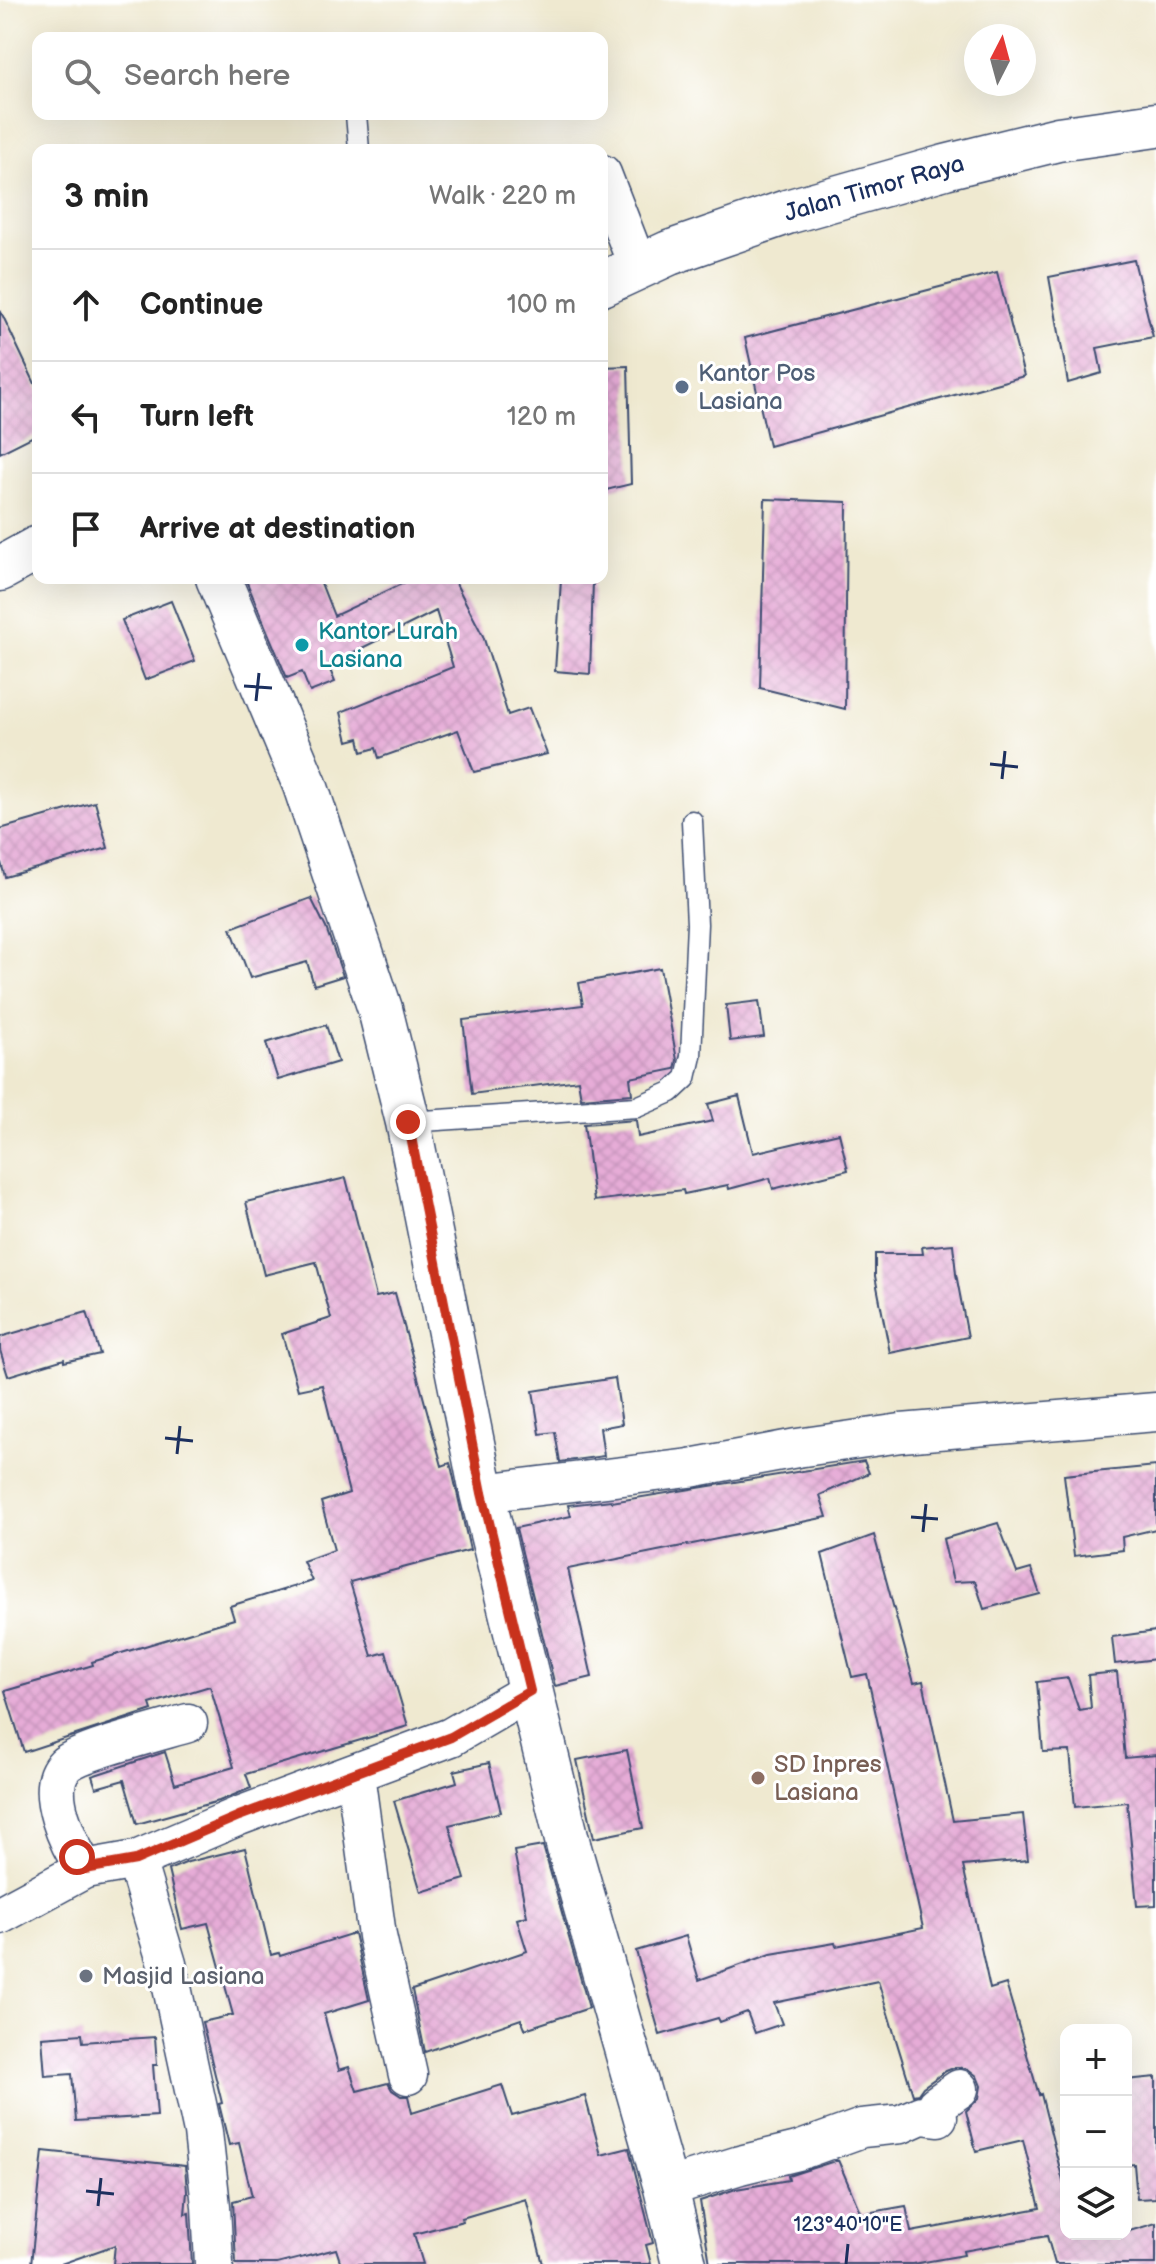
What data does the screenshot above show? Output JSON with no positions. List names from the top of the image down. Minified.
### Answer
{"streets":{"main road":["Jalan Timor Raya"]},"places":["Kantor Pos Lasiana","Kantor Lurah Lasiana","SD Inpres Lasiana","Masjid Lasiana"],"north":"top","page":{"search":"Search here","heading":["3 min","Walk · 220 m"],"list":[["Continue","100 m"],["Turn left","120 m"],"Arrive at destination"],"map_buttons":["+","−"]},"coordinates":["123°40'10\"E"]}
